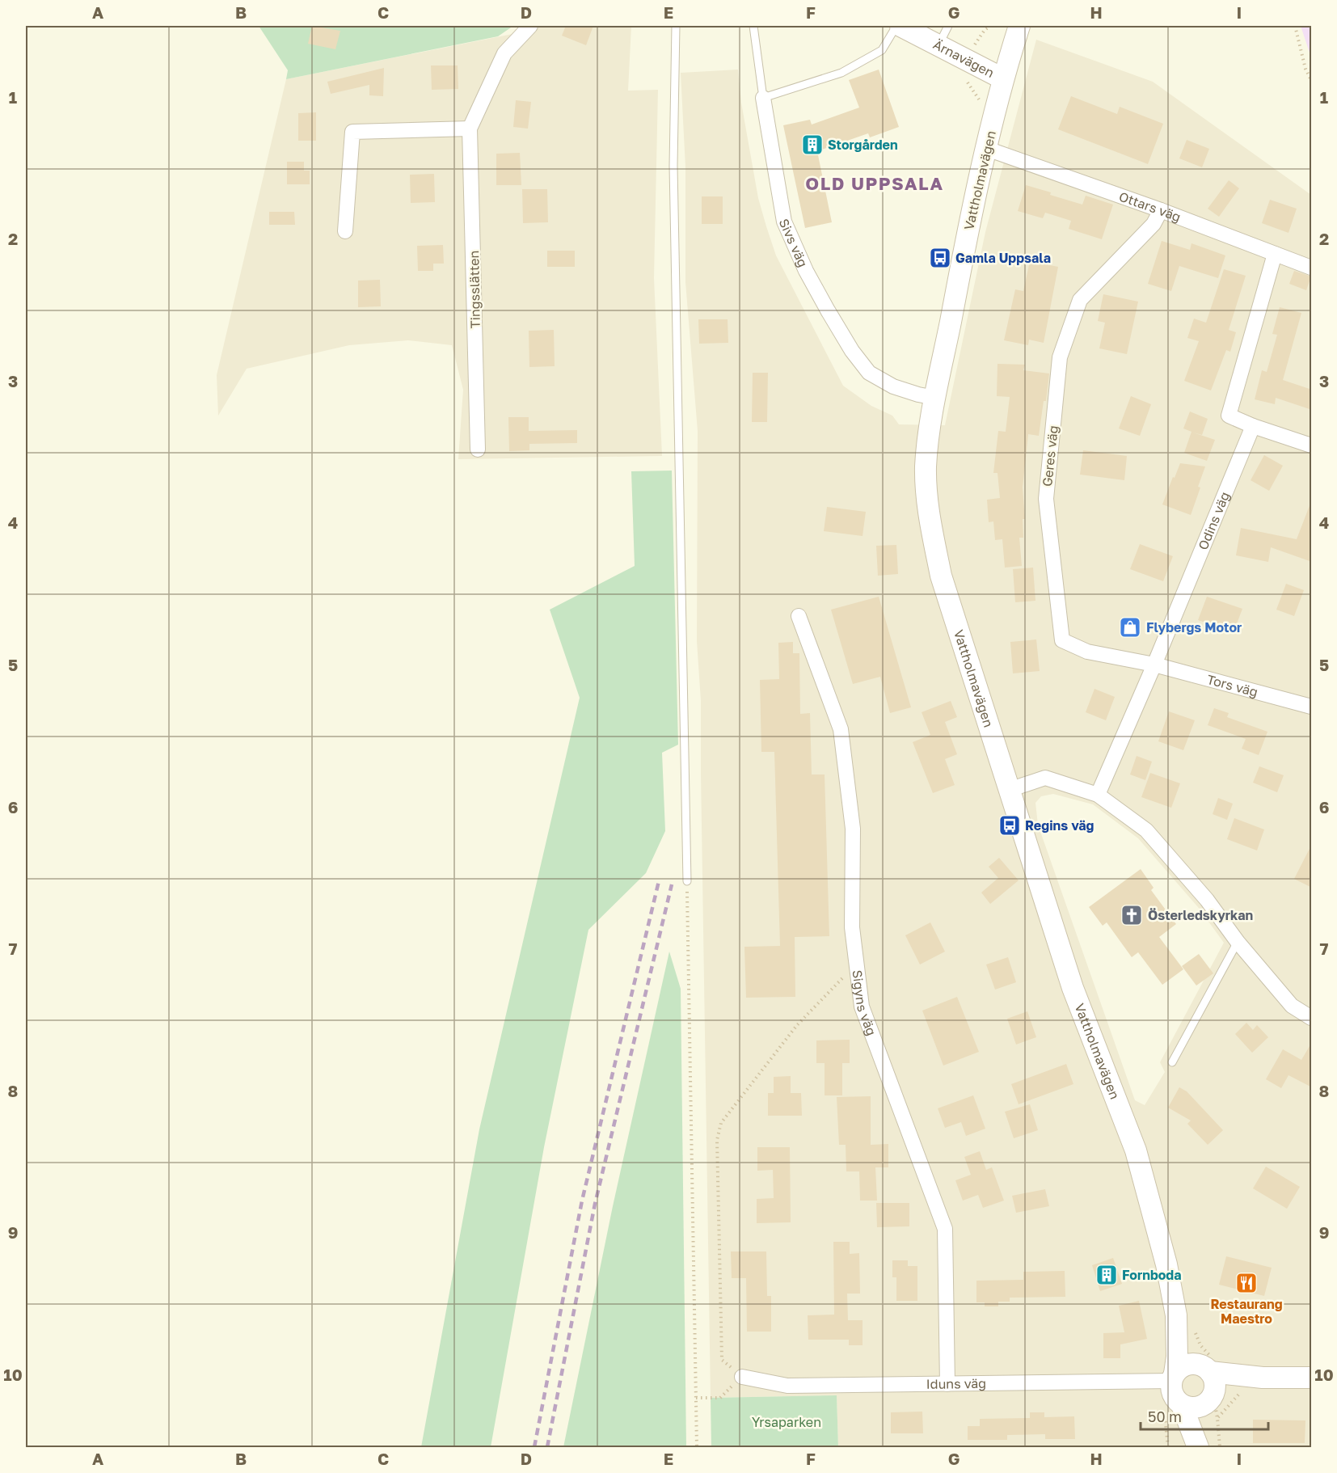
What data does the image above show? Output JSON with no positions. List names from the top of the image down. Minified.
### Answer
{"streets":{"main road":["Ärnavägen","Vattholmavägen"],"street":["Ottars väg","Sivs väg","Tingsslätten","Geres väg","Odins väg","Tors väg","Sigyns väg","Iduns väg"]},"crossings":[["Ärnavägen","Vattholmavägen"],["Vattholmavägen","Ottars väg"],["Vattholmavägen","Sivs väg"],["Vattholmavägen","Iduns väg"],["Ottars väg","Geres väg"],["Geres väg","Odins väg"],["Geres väg","Tors väg"],["Odins väg","Tors väg"],["Sigyns väg","Iduns väg"]],"districts":["OLD UPPSALA"],"parks":["Yrsaparken"],"places":{"building":["Storgården","Fornboda"],"bus stop":["Gamla Uppsala","Regins väg"],"shop":["Flybergs Motor"],"church":["Österledskyrkan"],"restaurant":["Restaurang Maestro"]},"scale_bar":"50 m","grid":{"columns":["A","B","C","D","E","F","G","H","I"],"rows":["1","2","3","4","5","6","7","8","9","10"]}}
